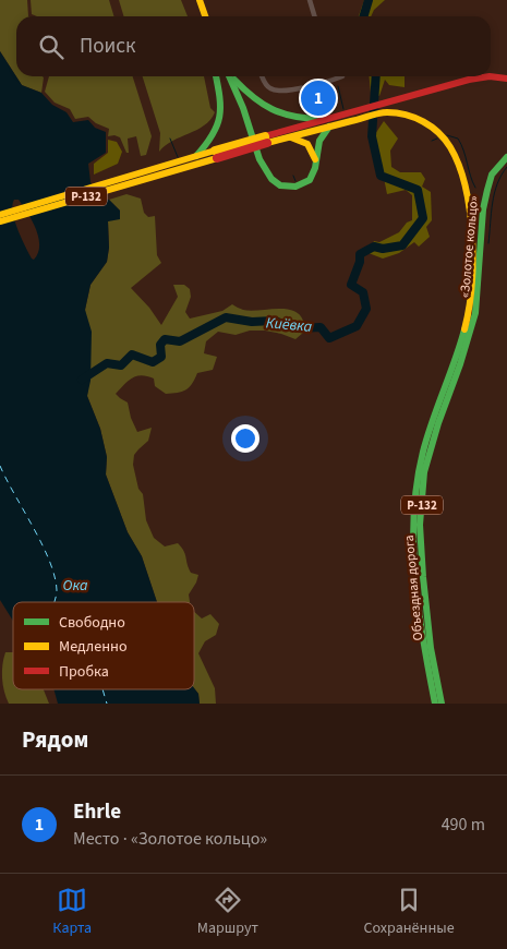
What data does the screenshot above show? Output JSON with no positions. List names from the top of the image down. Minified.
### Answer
{"streets":{"main road":["Р-132","«Золотое кольцо»","Объездная дорога"]},"crossings":[["Р-132","«Золотое кольцо»"],["«Золотое кольцо»","Объездная дорога"]],"water":["Киёвка","Ока"],"legend":["Свободно","Медленно","Пробка"],"page":{"search":"Поиск","pins":"1","heading":"Рядом","list":[{"mark":"1","name":"Ehrle","note":"Место · «Золотое кольцо»","value":"490 m"}],"nav":["Карта","Маршрут","Сохранённые"]}}
